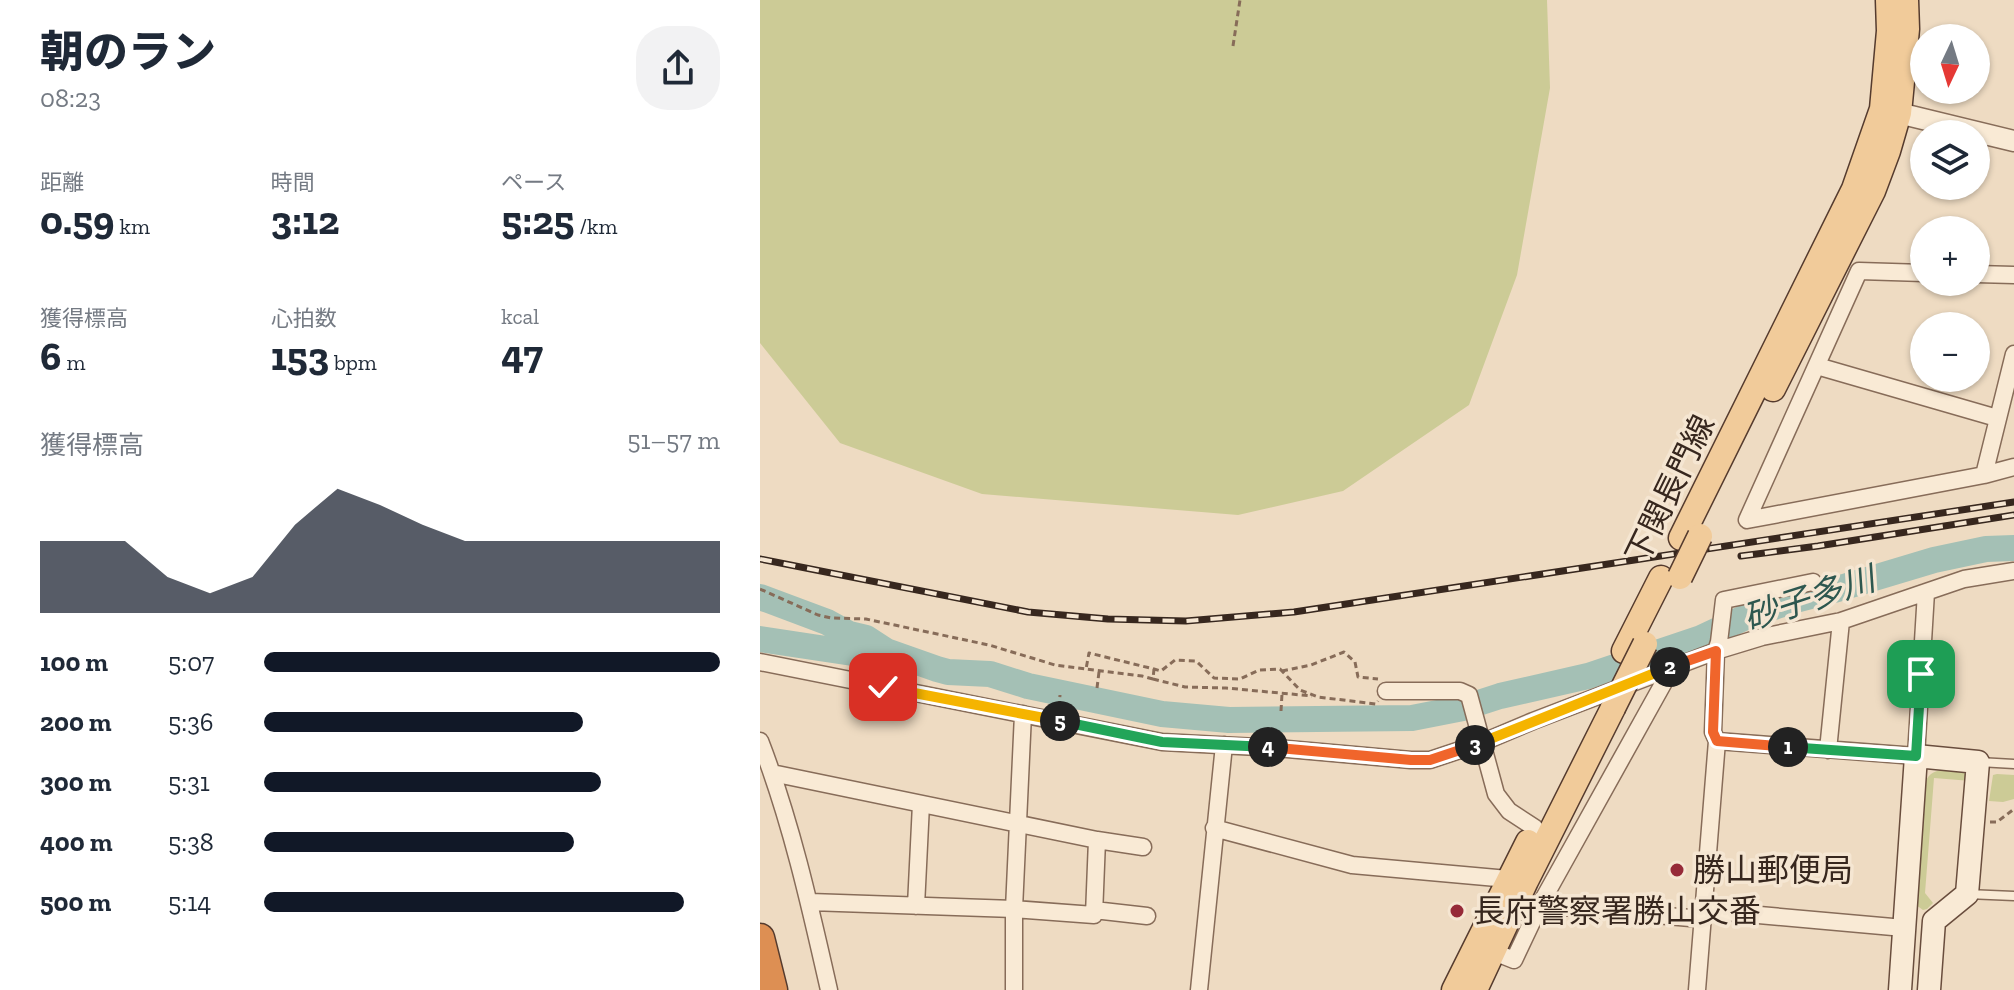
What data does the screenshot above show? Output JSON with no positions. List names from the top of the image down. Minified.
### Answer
{"streets":{"main road":["下関長門線"]},"water":["砂子多川"],"places":["勝山郵便局","長府警察署勝山交番"],"north":"bottom","page":{"heading":["朝のラン","08:23"],"map_buttons":["+","−"],"stats":[["距離","0.59 km"],["時間","3:12"],["ペース","5:25 /km"],["獲得標高","6 m"],["心拍数","153 bpm"],["kcal","47"]],"chart":["獲得標高","51–57 m"],"list":[{"name":"100 m","note":"5:07"},{"name":"200 m","note":"5:36"},{"name":"300 m","note":"5:31"},{"name":"400 m","note":"5:38"},{"name":"500 m","note":"5:14"}],"pins":["2","5","3","1","4"]}}
